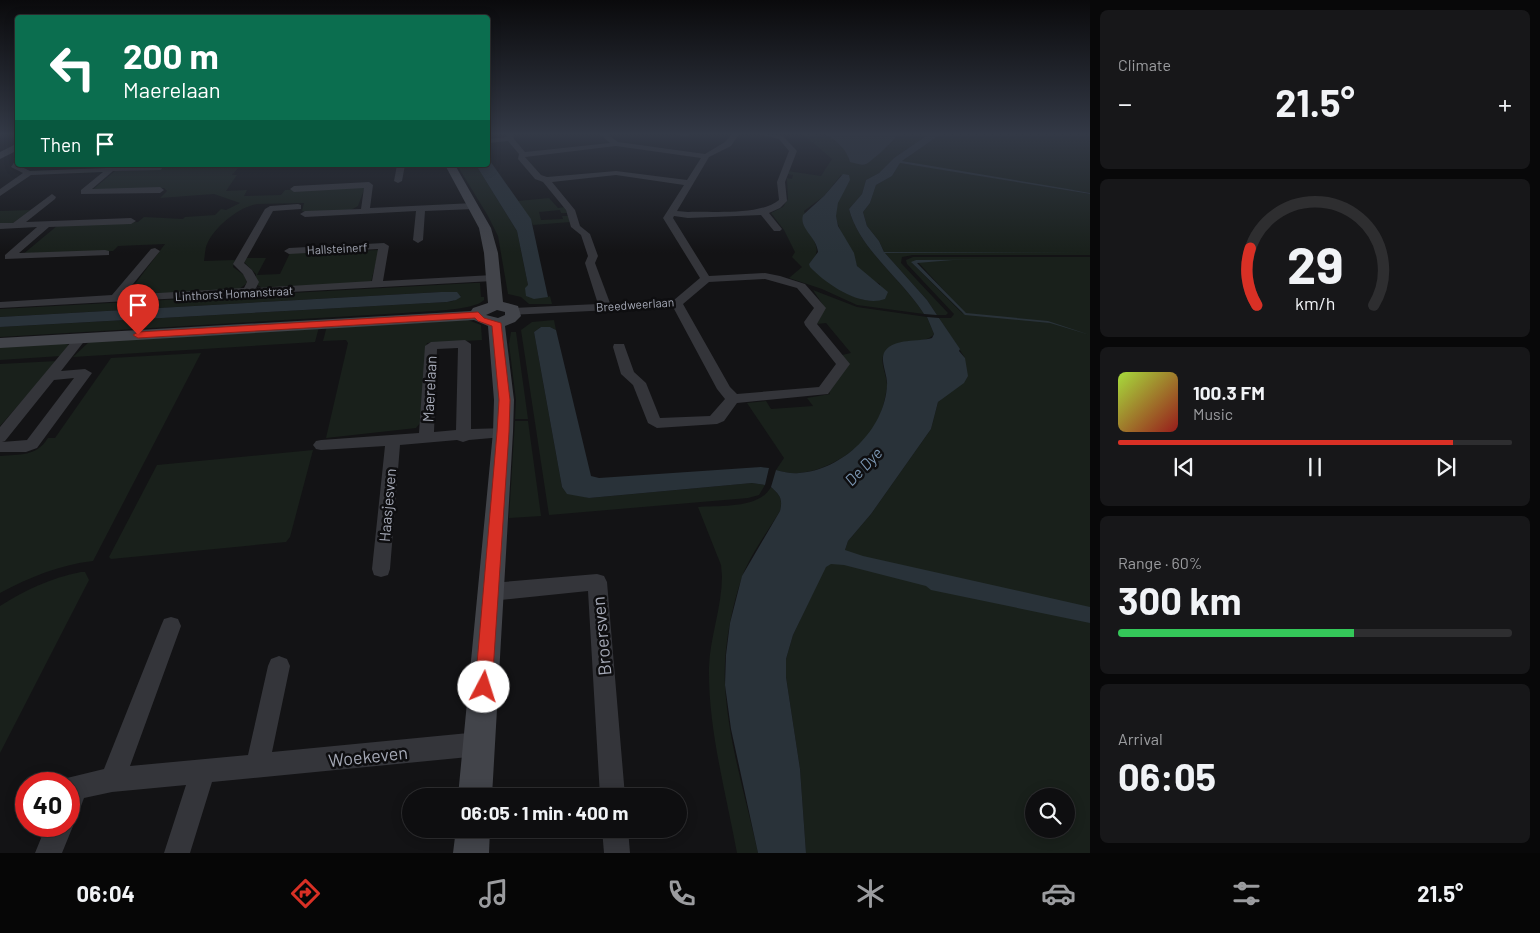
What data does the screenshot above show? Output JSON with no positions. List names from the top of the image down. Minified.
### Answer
{"streets":{"street":["Hallsteinerf","Linthorst Homanstraat","Breedweerlaan","Maerelaan","Haasjesven","Broersven","Woekeven"]},"crossings":[["Hallsteinerf","Linthorst Homanstraat"]],"water":["De Dye"],"page":{"tile":["Climate",["Range · 60%","300 km"],["Arrival","06:05"]],"turn":["200 m","Maerelaan"],"heat":["−","21.5°","+"],"then":"Then","song":["100.3 FM","Music"],"limit":"40","trip":"06:05 · 1 min · 400 m","tabs":["06:04","21.5°"],"gauge":["29","km/h"]}}
